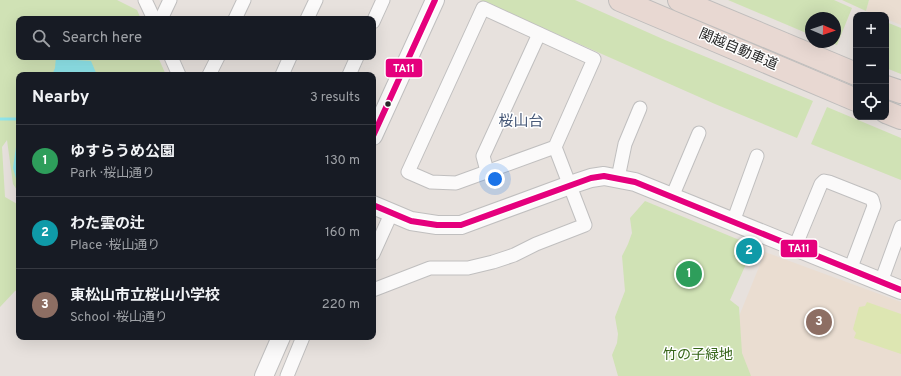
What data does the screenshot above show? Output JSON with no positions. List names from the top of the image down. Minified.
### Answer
{"streets":{"highway":["関越自動車道"]},"districts":["桜山台"],"parks":["竹の子緑地"],"lines":["transit line TA11"],"north":"right","page":{"map_buttons":["+","−"],"search":"Search here","heading":["Nearby","3 results"],"list":[{"mark":"1","name":"ゆすらうめ公園","note":"Park · 桜山通り","value":"130 m"},{"mark":"2","name":"わた雲の辻","note":"Place · 桜山通り","value":"160 m"},{"mark":"3","name":"東松山市立桜山小学校","note":"School · 桜山通り","value":"220 m"}],"pins":["2","1","3"]}}
